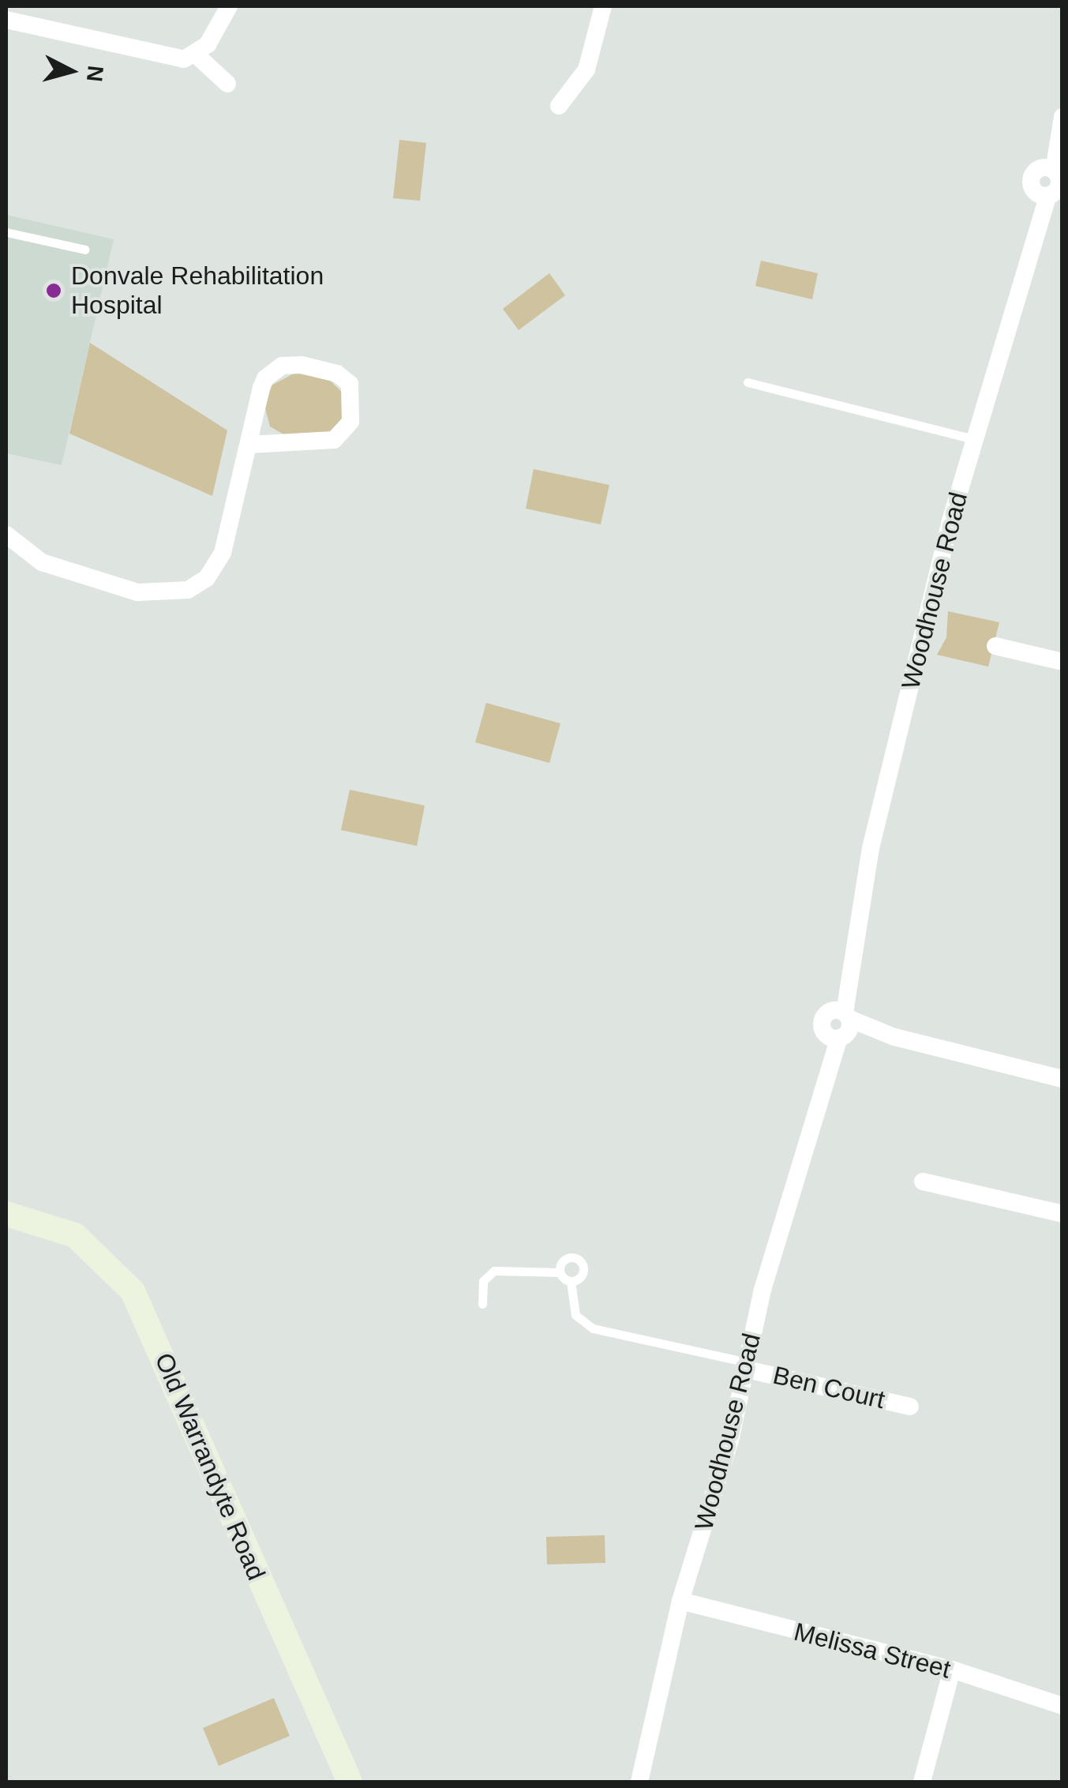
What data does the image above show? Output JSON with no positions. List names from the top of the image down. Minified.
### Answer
{"streets":{"main road":["Old Warrandyte Road"],"street":["Woodhouse Road","Ben Court","Melissa Street"]},"crossings":[["Woodhouse Road","Ben Court"],["Woodhouse Road","Melissa Street"]],"places":["Donvale Rehabilitation Hospital"],"north":"right"}
